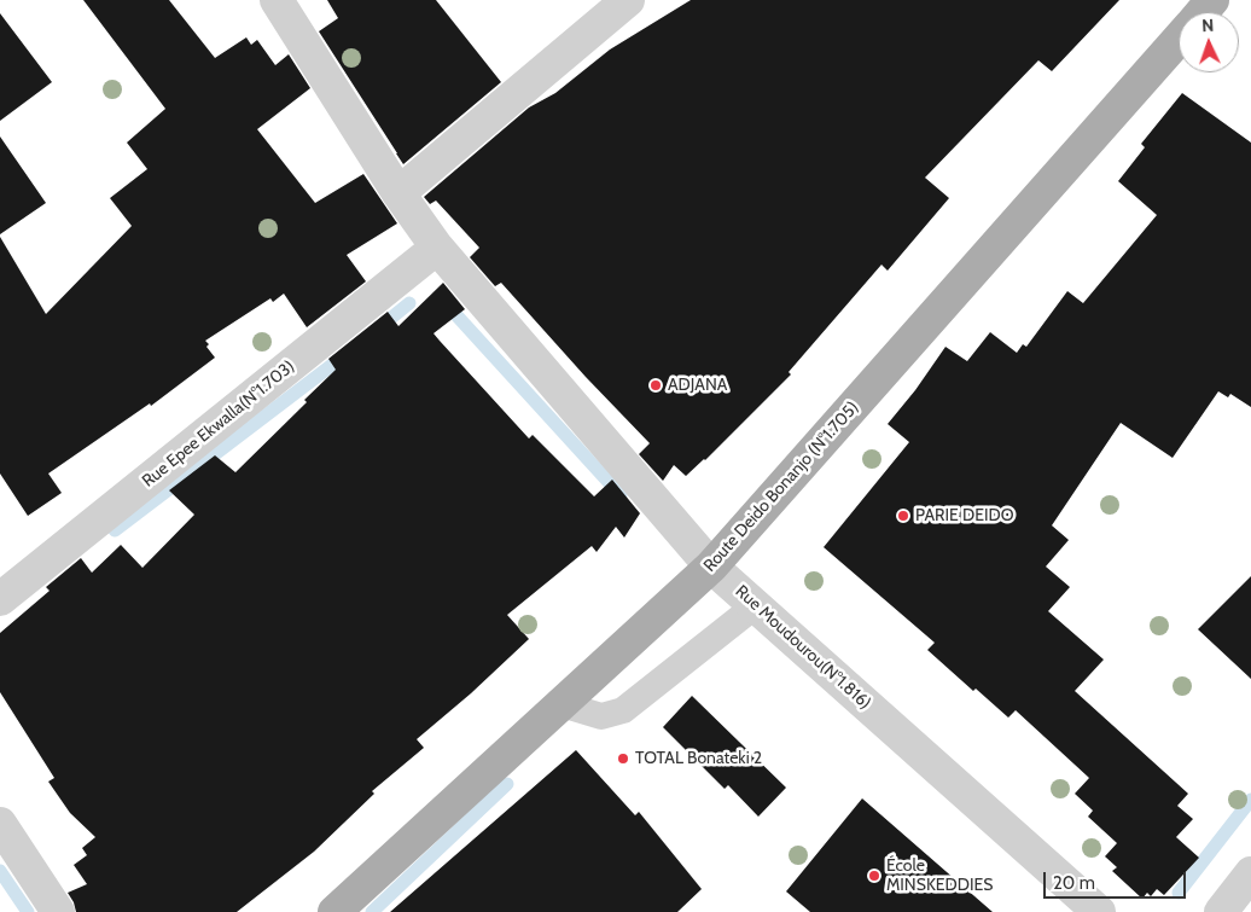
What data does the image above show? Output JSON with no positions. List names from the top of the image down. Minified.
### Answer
{"streets":{"main road":["Route Deido Bonanjo (N°1.705)"],"street":["Rue Epee Ekwalla(N°1.703)","Rue Moudourou(N°1.816)"]},"crossings":[["Rue Epee Ekwalla(N°1.703)","Rue Moudourou(N°1.816)"],["Route Deido Bonanjo (N°1.705)","Rue Moudourou(N°1.816)"]],"places":["ADJANA","PARIE DEIDO","TOTAL Bonateki 2","École MINSKEDDIES"],"scale_bar":"20 m","north":"top"}
